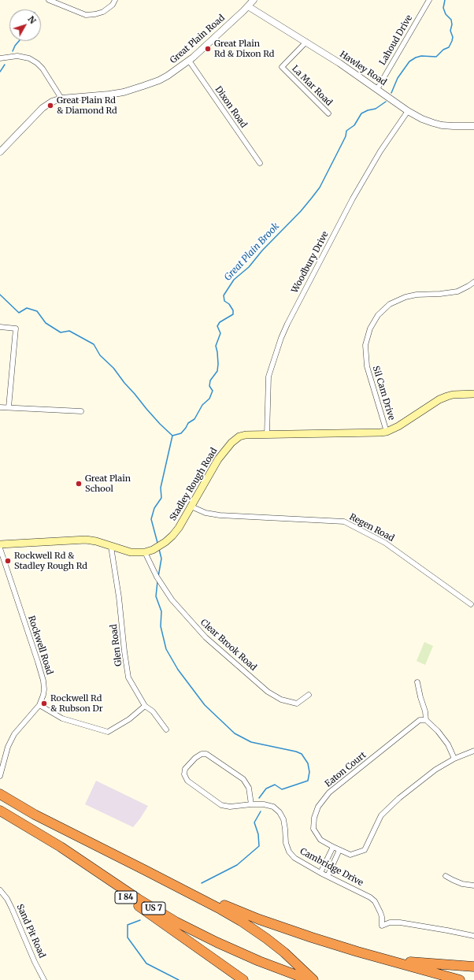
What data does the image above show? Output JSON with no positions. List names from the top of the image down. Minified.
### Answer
{"streets":{"highway":["I 84","US 7"],"main road":["Stadley Rough Road"],"street":["Great Plain Road","Lahoud Drive","Hawley Road","La Mar Road","Dixon Road","Woodbury Drive","Sil Cam Drive","Regen Road","Rockwell Road","Glen Road","Clear Brook Road","Eaton Court","Cambridge Drive","Sand Pit Road"]},"crossings":[["Great Plain Road","Hawley Road"],["Great Plain Road","Dixon Road"],["Lahoud Drive","Hawley Road"],["Hawley Road","La Mar Road"],["Hawley Road","Woodbury Drive"],["Woodbury Drive","Stadley Rough Road"],["Sil Cam Drive","Stadley Rough Road"],["Stadley Rough Road","Regen Road"],["Stadley Rough Road","Glen Road"],["Stadley Rough Road","Clear Brook Road"],["I 84","US 7"]],"water":["Great Plain Brook"],"places":["Great Plain Rd & Dixon Rd","Great Plain Rd & Diamond Rd","Great Plain School","Rockwell Rd & Stadley Rough Rd","Rockwell Rd & Rubson Dr"],"north":"top right"}
